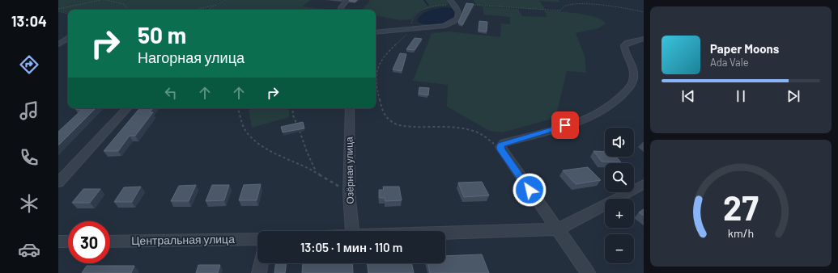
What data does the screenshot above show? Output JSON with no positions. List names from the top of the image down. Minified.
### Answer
{"streets":{"street":["Озёрная улица","Центральная улица"]},"page":{"tabs":"13:04","turn":["50 m","Нагорная улица"],"song":["Paper Moons","Ada Vale"],"map_buttons":["+","−"],"limit":"30","trip":"13:05 · 1 мин · 110 m","gauge":["27","km/h"]}}
